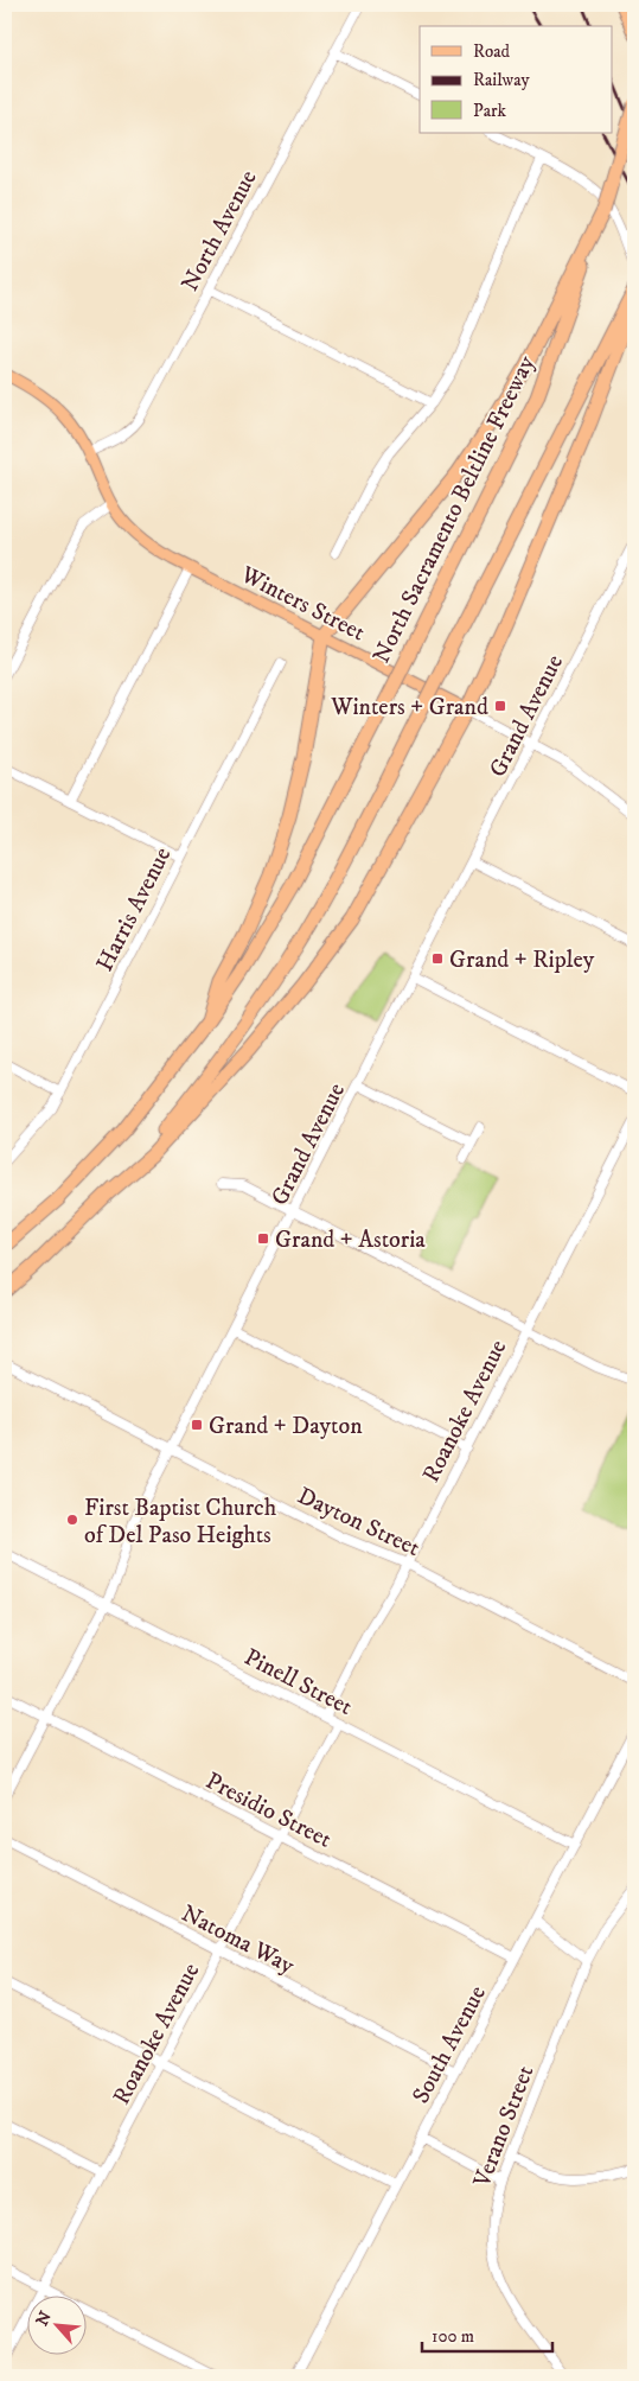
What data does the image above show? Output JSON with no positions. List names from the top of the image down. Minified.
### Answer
{"streets":{"highway":["North Sacramento Beltline Freeway"],"main road":["Winters Street"],"street":["North Avenue","Grand Avenue","Harris Avenue","Roanoke Avenue","Dayton Street","Pinell Street","Presidio Street","Natoma Way","South Avenue","Verano Street"]},"crossings":[["North Avenue","Winters Street"],["Winters Street","Grand Avenue"],["Grand Avenue","Dayton Street"],["Grand Avenue","Pinell Street"],["Grand Avenue","Presidio Street"],["Roanoke Avenue","Dayton Street"],["Roanoke Avenue","Pinell Street"],["Roanoke Avenue","Presidio Street"],["Roanoke Avenue","Natoma Way"],["Pinell Street","South Avenue"],["Presidio Street","South Avenue"],["Natoma Way","South Avenue"]],"places":{"transit":["Winters + Grand","Grand + Ripley","Grand + Astoria","Grand + Dayton"],"other":["First Baptist Church of Del Paso Heights"]},"legend":["Road","Railway","Park"],"scale_bar":"100 m","north":"top left"}
